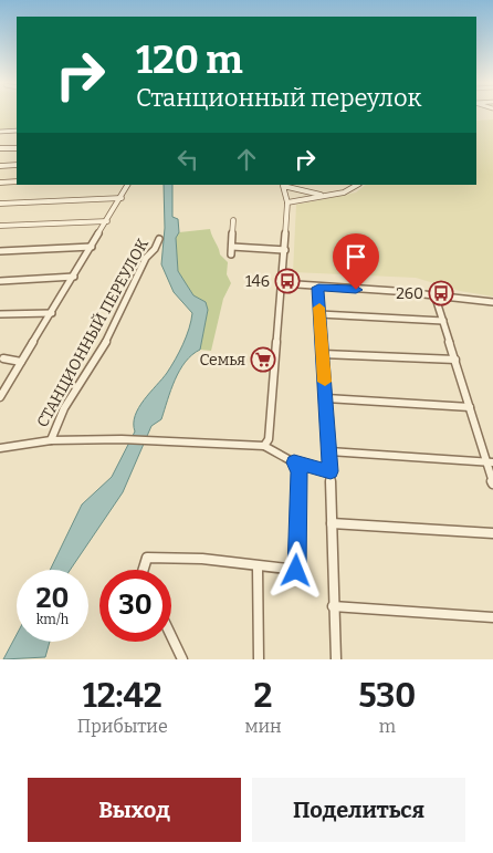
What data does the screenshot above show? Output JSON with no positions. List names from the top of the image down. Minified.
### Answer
{"streets":{"street":["СТАНЦИОННЫЙ ПЕРЕУЛОК"]},"places":{"bus stop":["146","260"],"supermarket":["Семья"]},"page":{"turn":["120 m","Станционный переулок"],"speed":"20 km/h","limit":"30","eta":["12:42","Прибытие","2","мин","530","m"],"buttons":["Выход","Поделиться"]}}
